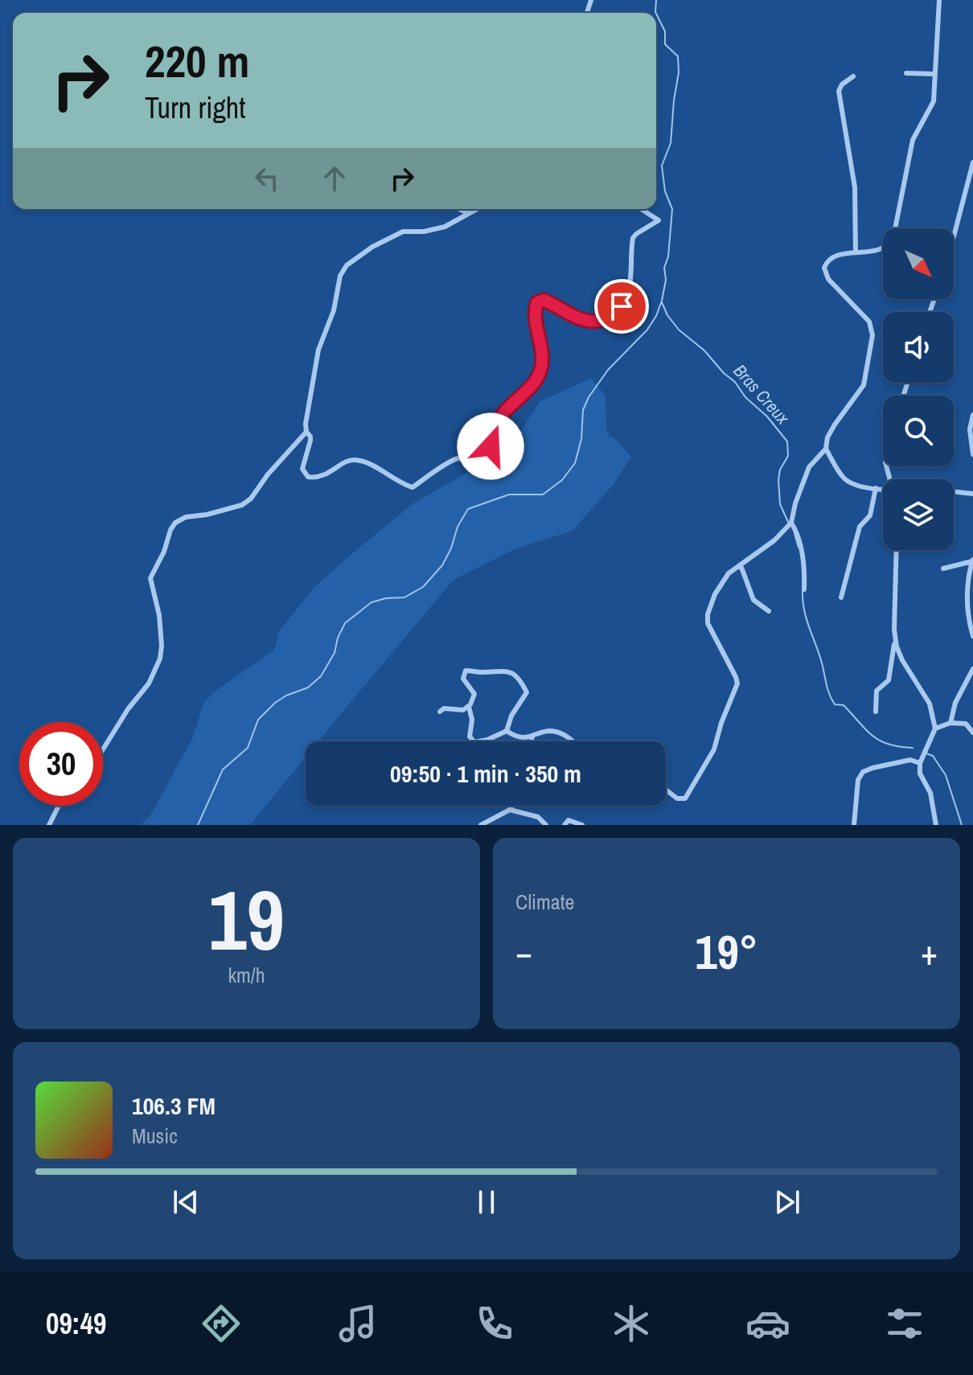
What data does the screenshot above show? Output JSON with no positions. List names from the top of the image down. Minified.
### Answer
{"water":["Bras Creux"],"north":"bottom right","page":{"turn":["220 m","Turn right"],"limit":"30","trip":"09:50 · 1 min · 350 m","tile":[["19","km/h"],"Climate"],"heat":["−","19°","+"],"song":["106.3 FM","Music"],"tabs":"09:49"}}
